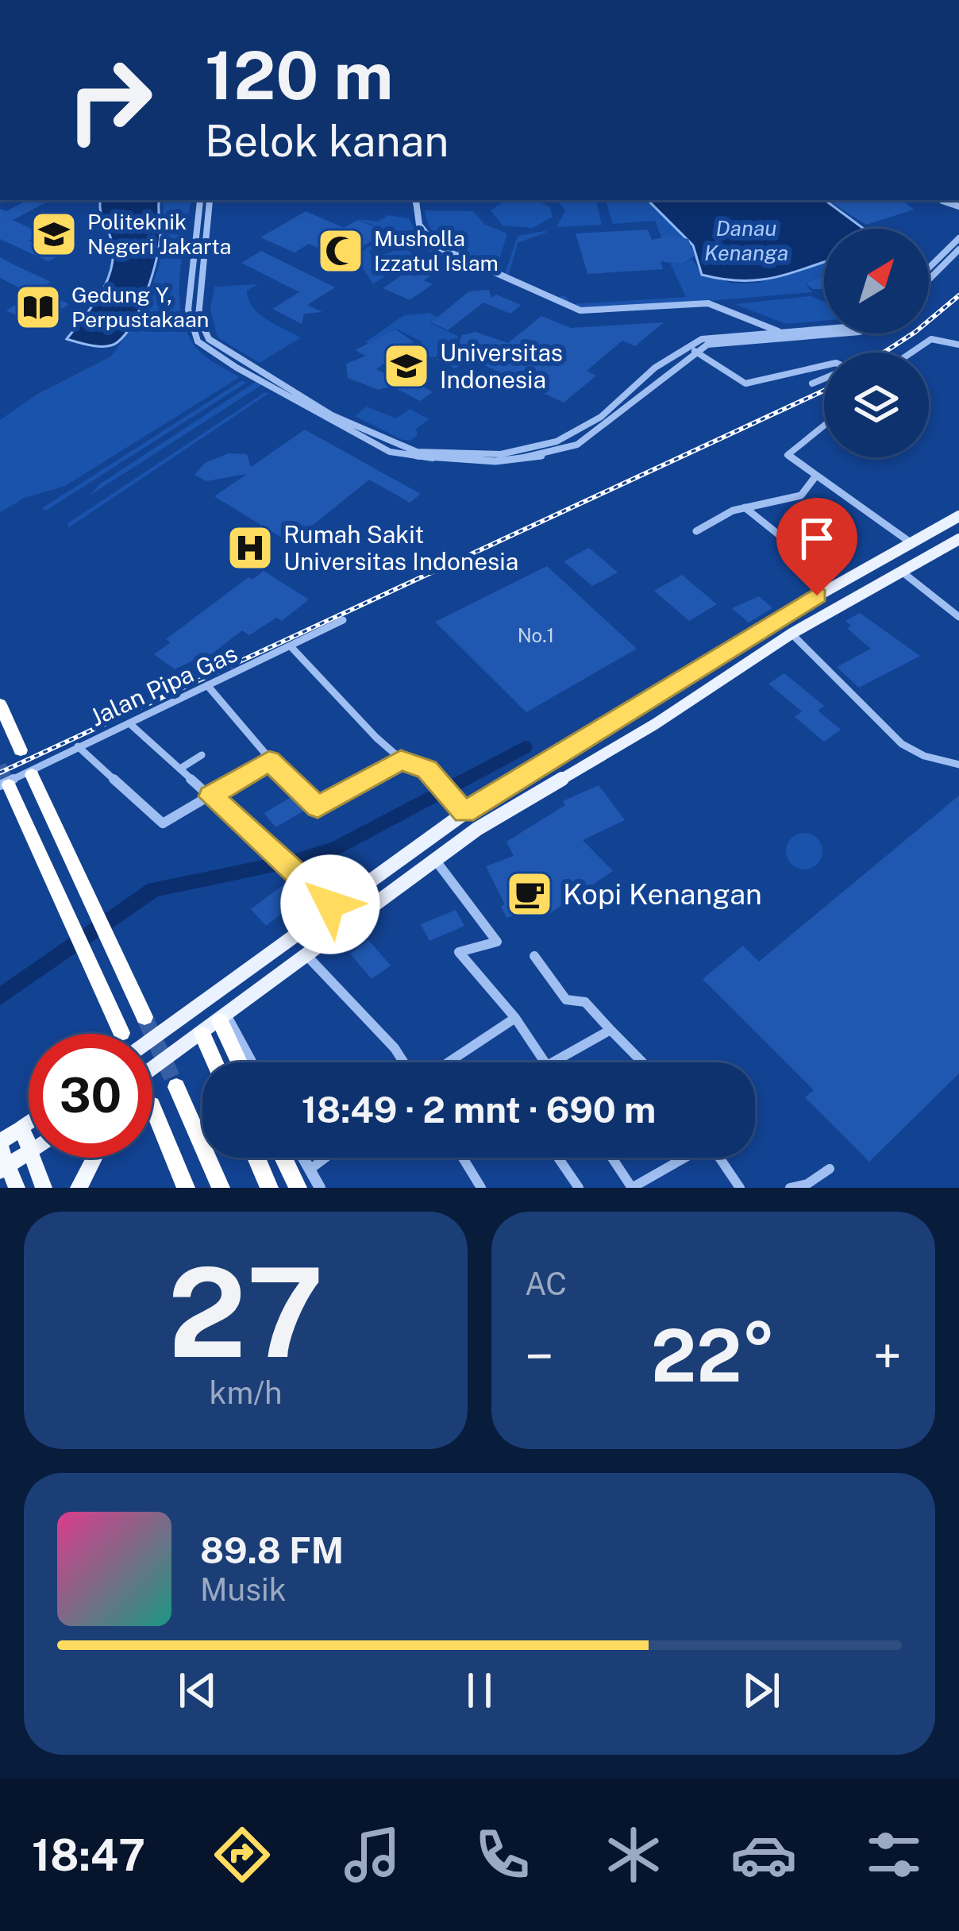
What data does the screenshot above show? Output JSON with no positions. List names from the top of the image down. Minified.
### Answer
{"streets":{"street":["Jalan Pipa Gas"]},"water":["Danau Kenanga"],"places":{"school or university":["Politeknik Negeri Jakarta","Universitas Indonesia"],"mosque":["Musholla Izzatul Islam"],"library":["Gedung Y, Perpustakaan"],"hospital":["Rumah Sakit Universitas Indonesia"],"cafe":["Kopi Kenangan"]},"house_numbers":["No.1"],"north":"top right","page":{"turn":["120 m","Belok kanan"],"limit":"30","trip":"18:49 · 2 mnt · 690 m","tile":[["27","km/h"],"AC"],"heat":["−","22°","+"],"song":["89.8 FM","Musik"],"tabs":"18:47"}}
